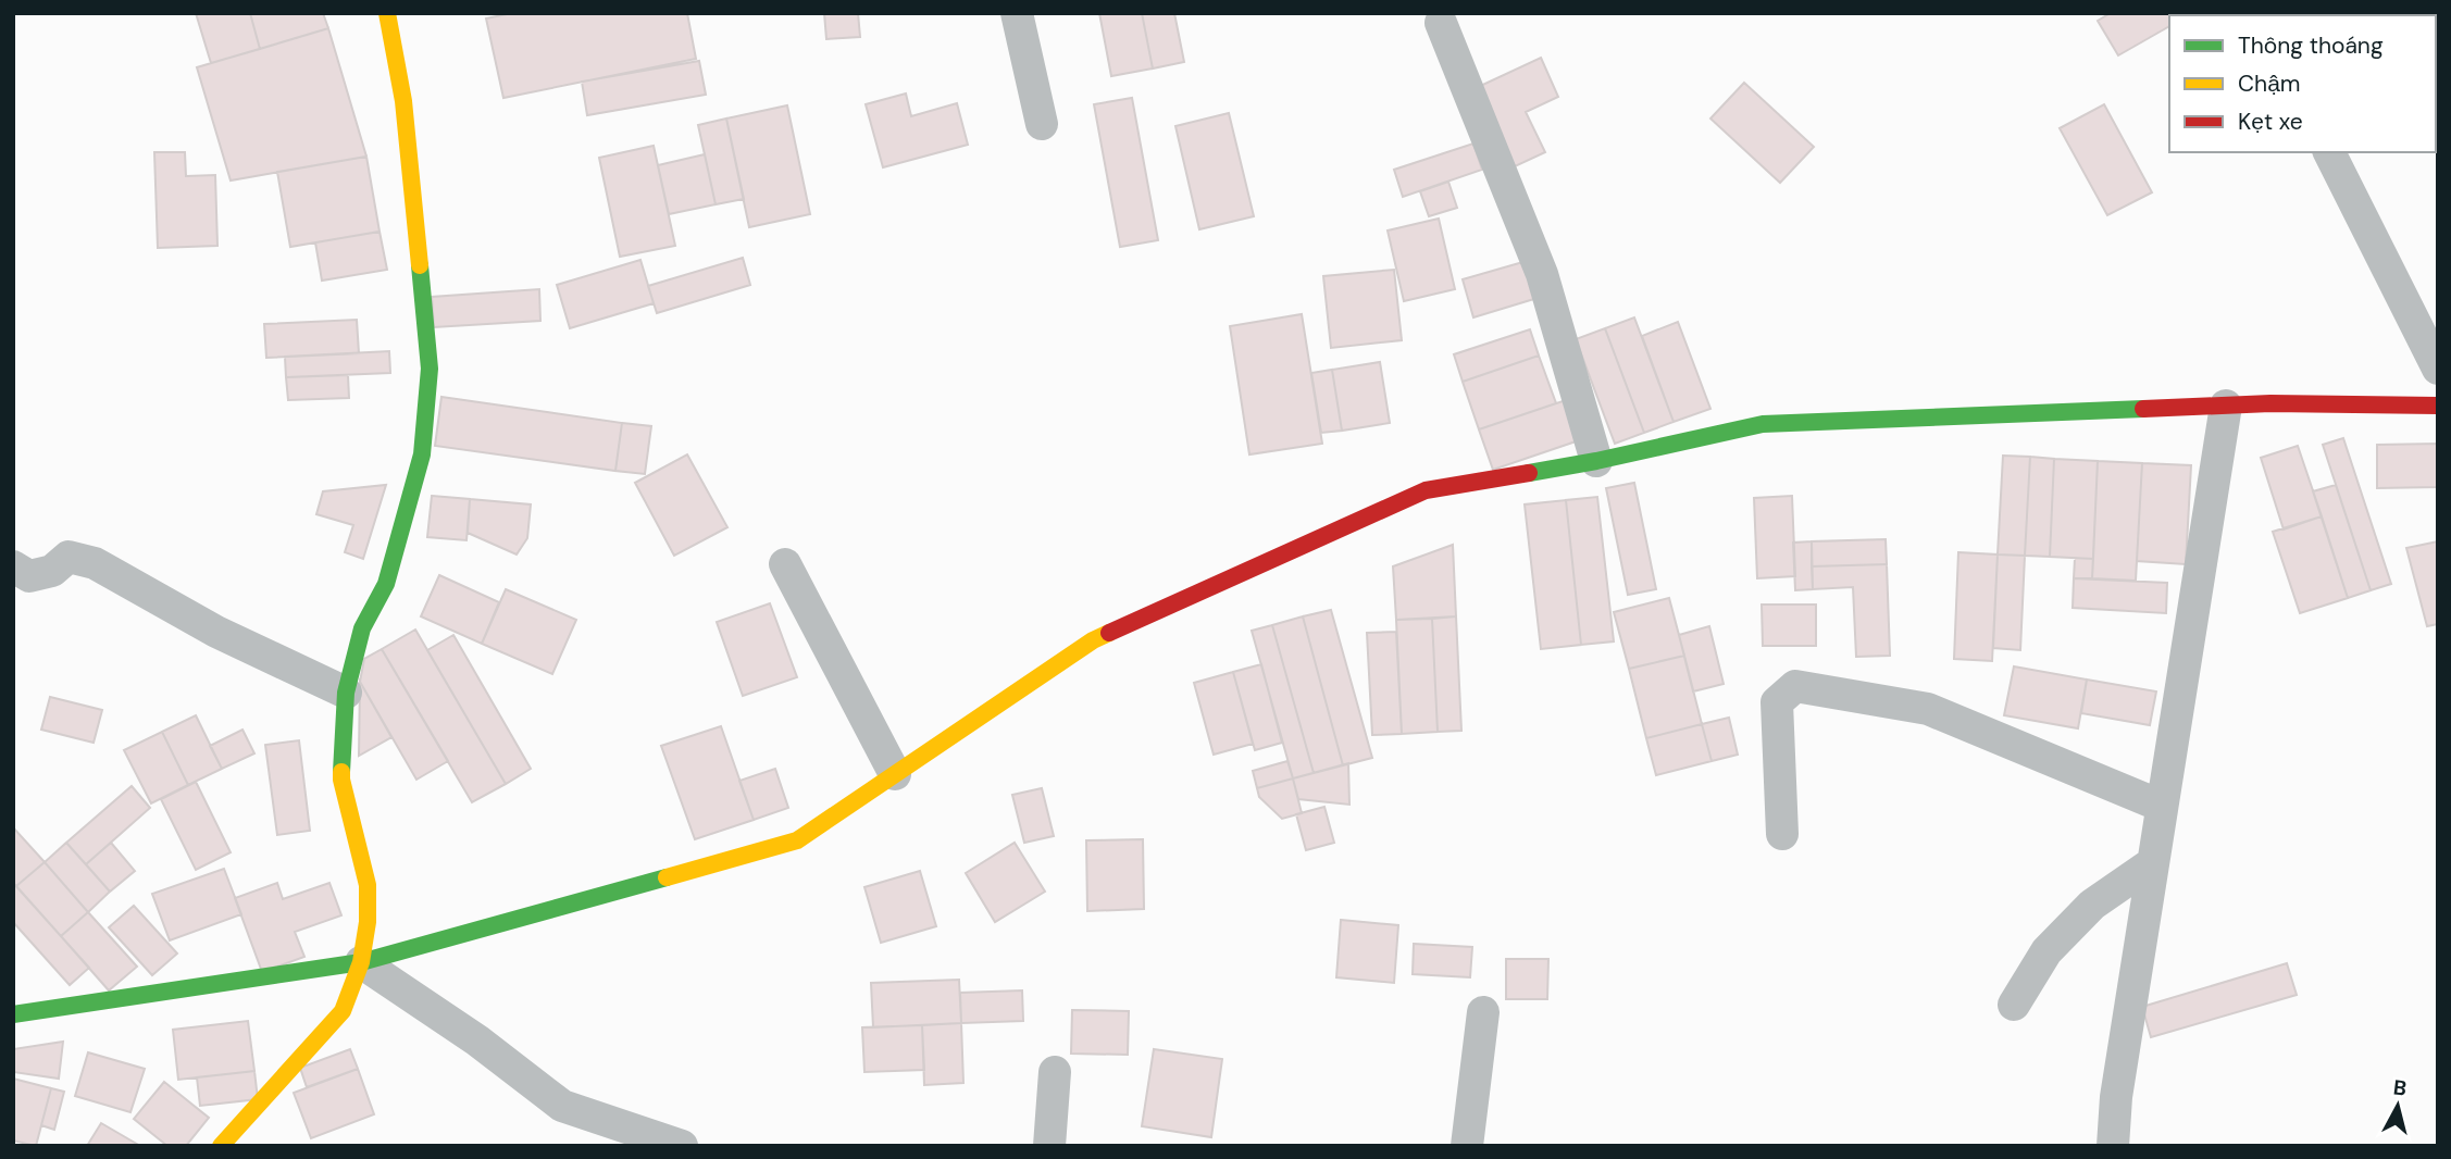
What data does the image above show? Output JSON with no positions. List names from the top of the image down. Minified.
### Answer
{"legend":["Thông thoáng","Chậm","Kẹt xe"],"north":"top"}
